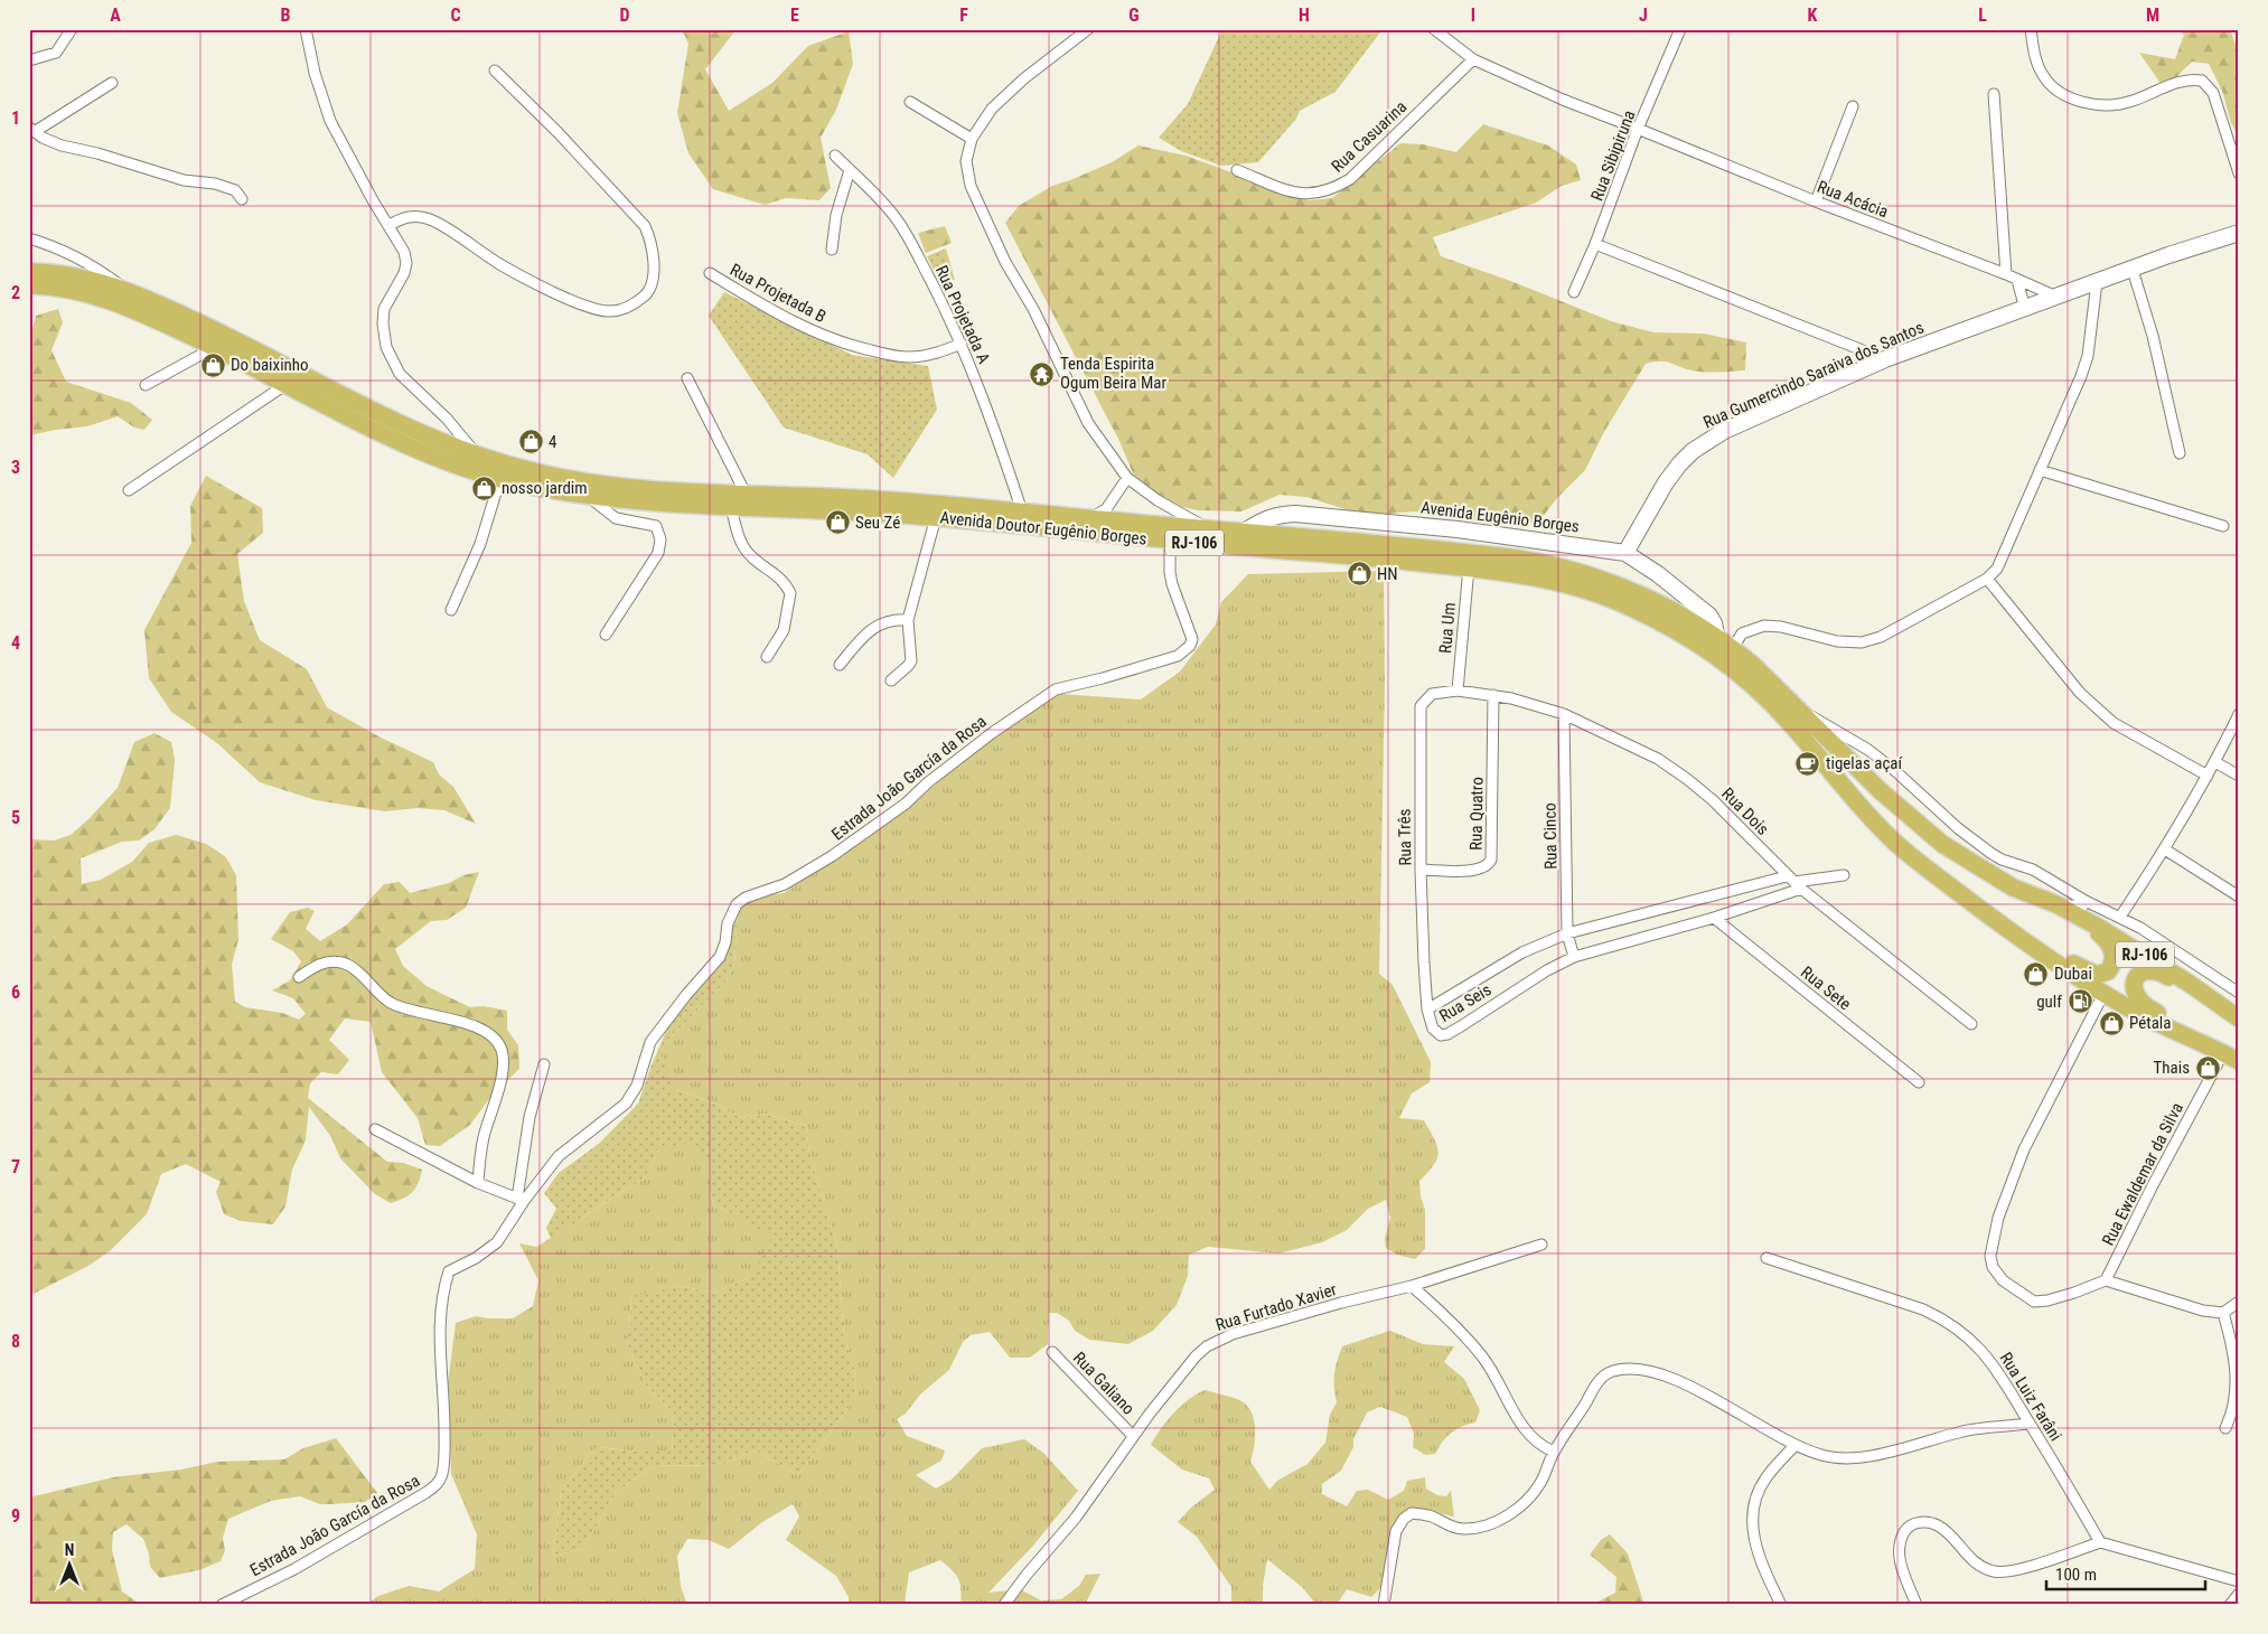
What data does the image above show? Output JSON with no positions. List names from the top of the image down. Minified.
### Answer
{"streets":{"highway":["Avenida Doutor Eugênio Borges","RJ-106"],"main road":["Rua Gumercindo Saraiva dos Santos","Avenida Eugênio Borges"],"street":["Rua Casuarina","Rua Sibipiruna","Rua Acácia","Rua Projetada B","Rua Projetada A","Rua Um","Estrada João García da Rosa","Rua Dois","Rua Quatro","Rua Cinco","Rua Três","Rua Sete","Rua Seis","Rua Ewaldemar da Silva","Rua Furtado Xavier","Rua Galiano","Rua Luiz Farâni"]},"crossings":[["Rua Sibipiruna","Rua Acácia"],["Rua Acácia","Rua Gumercindo Saraiva dos Santos"],["Rua Projetada B","Rua Projetada A"],["Rua Projetada A","Avenida Doutor Eugênio Borges"],["Rua Gumercindo Saraiva dos Santos","Avenida Eugênio Borges"],["Avenida Eugênio Borges","Avenida Doutor Eugênio Borges"],["Avenida Doutor Eugênio Borges","Rua Um"],["Avenida Doutor Eugênio Borges","Estrada João García da Rosa"],["Avenida Doutor Eugênio Borges","Rua Ewaldemar da Silva"],["Rua Um","Rua Dois"],["Rua Um","Rua Três"],["Rua Dois","Rua Quatro"],["Rua Dois","Rua Cinco"],["Rua Dois","Rua Três"],["Rua Dois","Rua Seis"],["Rua Quatro","Rua Três"],["Rua Cinco","Rua Seis"],["Rua Três","Rua Seis"],["Rua Sete","Rua Seis"],["Rua Furtado Xavier","Rua Galiano"]],"places":{"shop":["Do baixinho","4","nosso jardim","Seu Zé","HN","Dubai","Pétala","Thais"],"temple":["Tenda Espirita Ogum Beira Mar"],"cafe":["tigelas açaí"],"fuel station":["gulf"]},"scale_bar":"100 m","north":"top","grid":{"columns":["A","B","C","D","E","F","G","H","I","J","K","L","M"],"rows":["1","2","3","4","5","6","7","8","9"]}}
